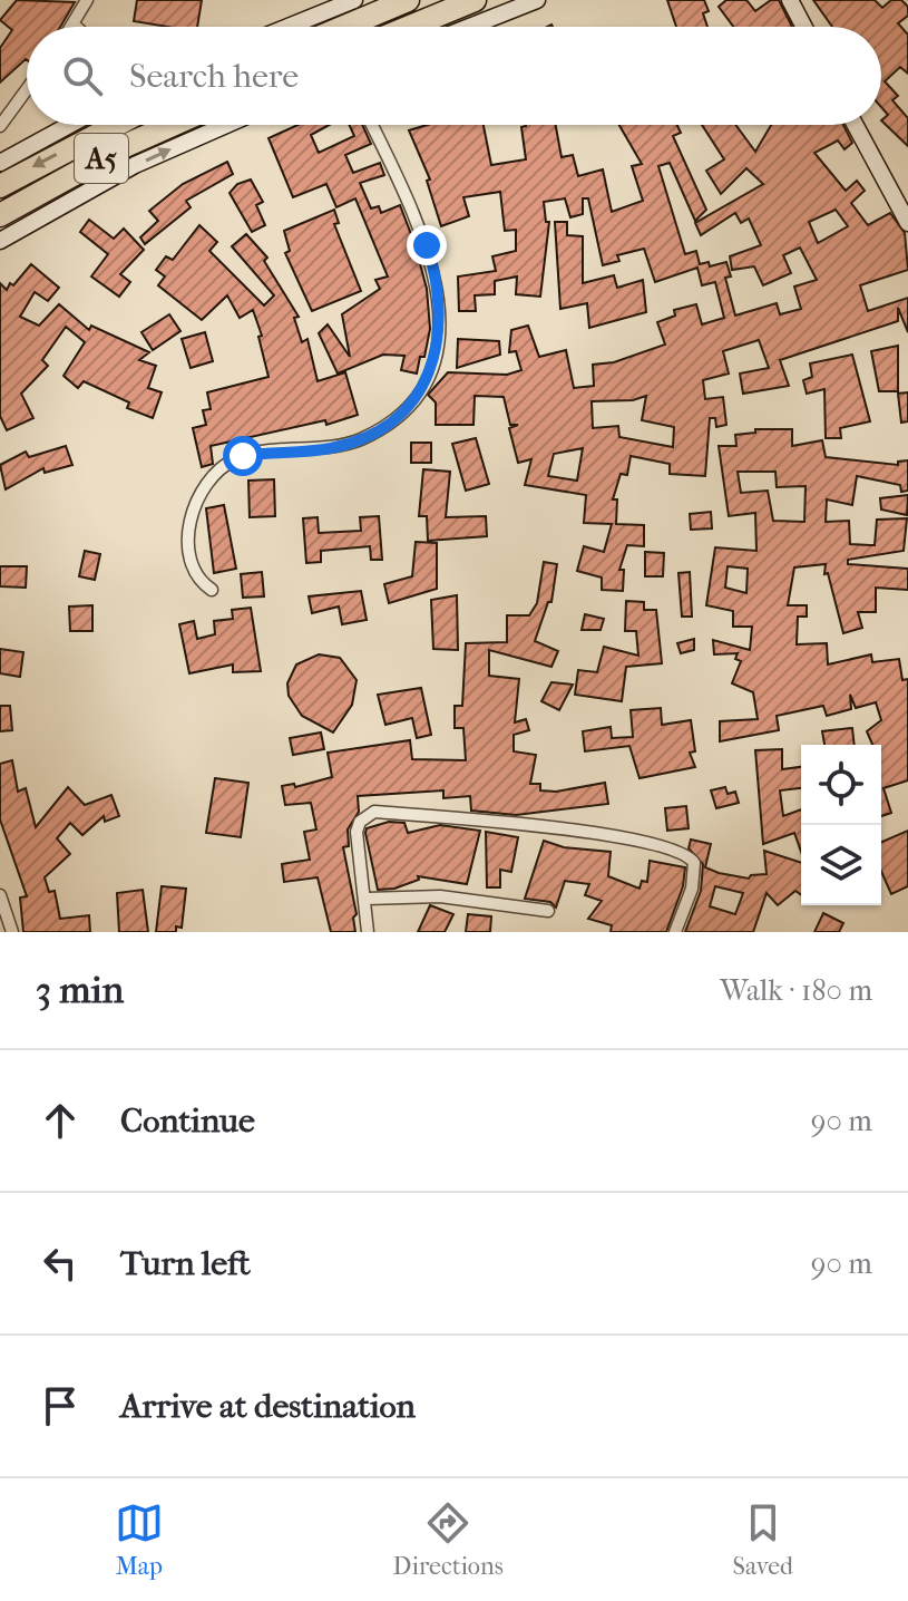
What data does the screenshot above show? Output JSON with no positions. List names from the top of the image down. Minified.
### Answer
{"streets":{"highway":["A5"]},"page":{"search":"Search here","heading":["3 min","Walk · 180 m"],"list":[["Continue","90 m"],["Turn left","90 m"],"Arrive at destination"],"nav":["Map","Directions","Saved"]}}
